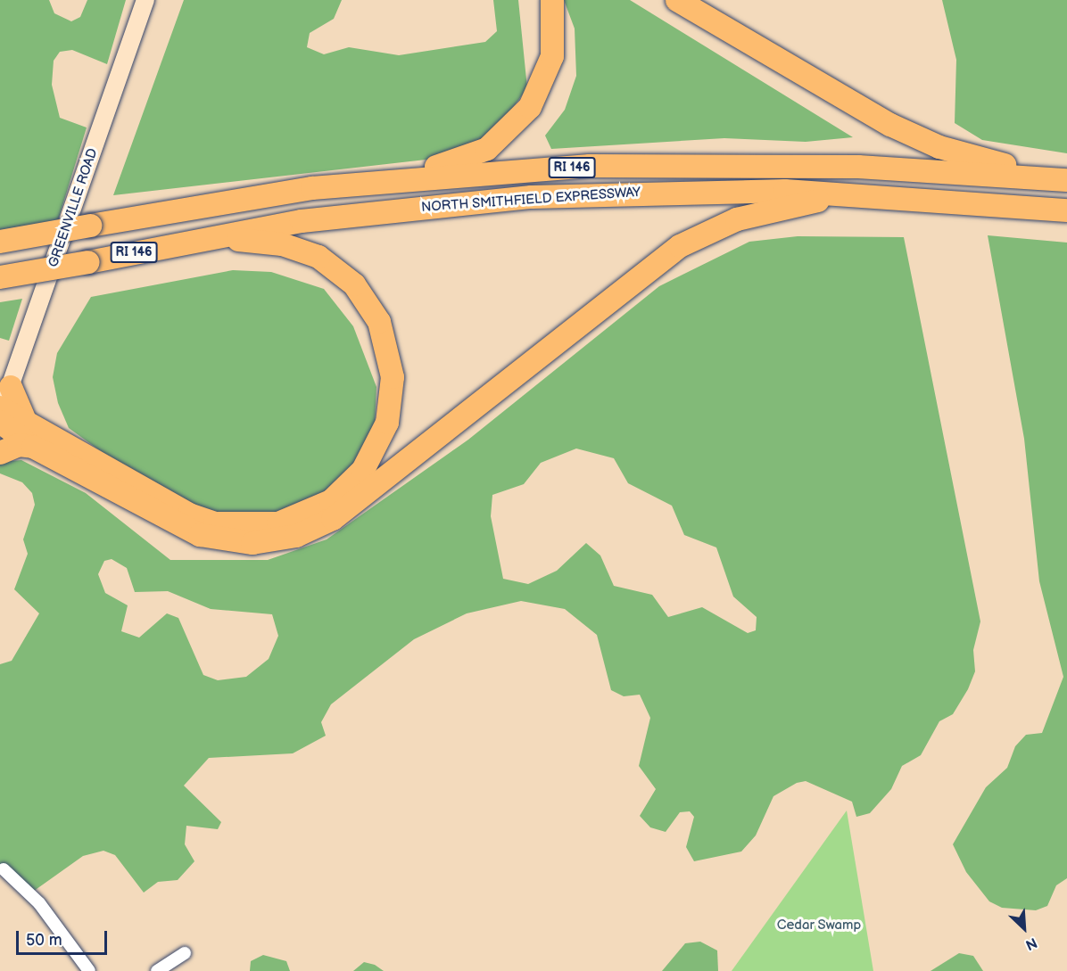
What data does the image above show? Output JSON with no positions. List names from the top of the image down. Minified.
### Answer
{"streets":{"highway":["RI 146","NORTH SMITHFIELD EXPRESSWAY"],"main road":["GREENVILLE ROAD"]},"parks":["Cedar Swamp"],"scale_bar":"50 m","north":"bottom right"}
